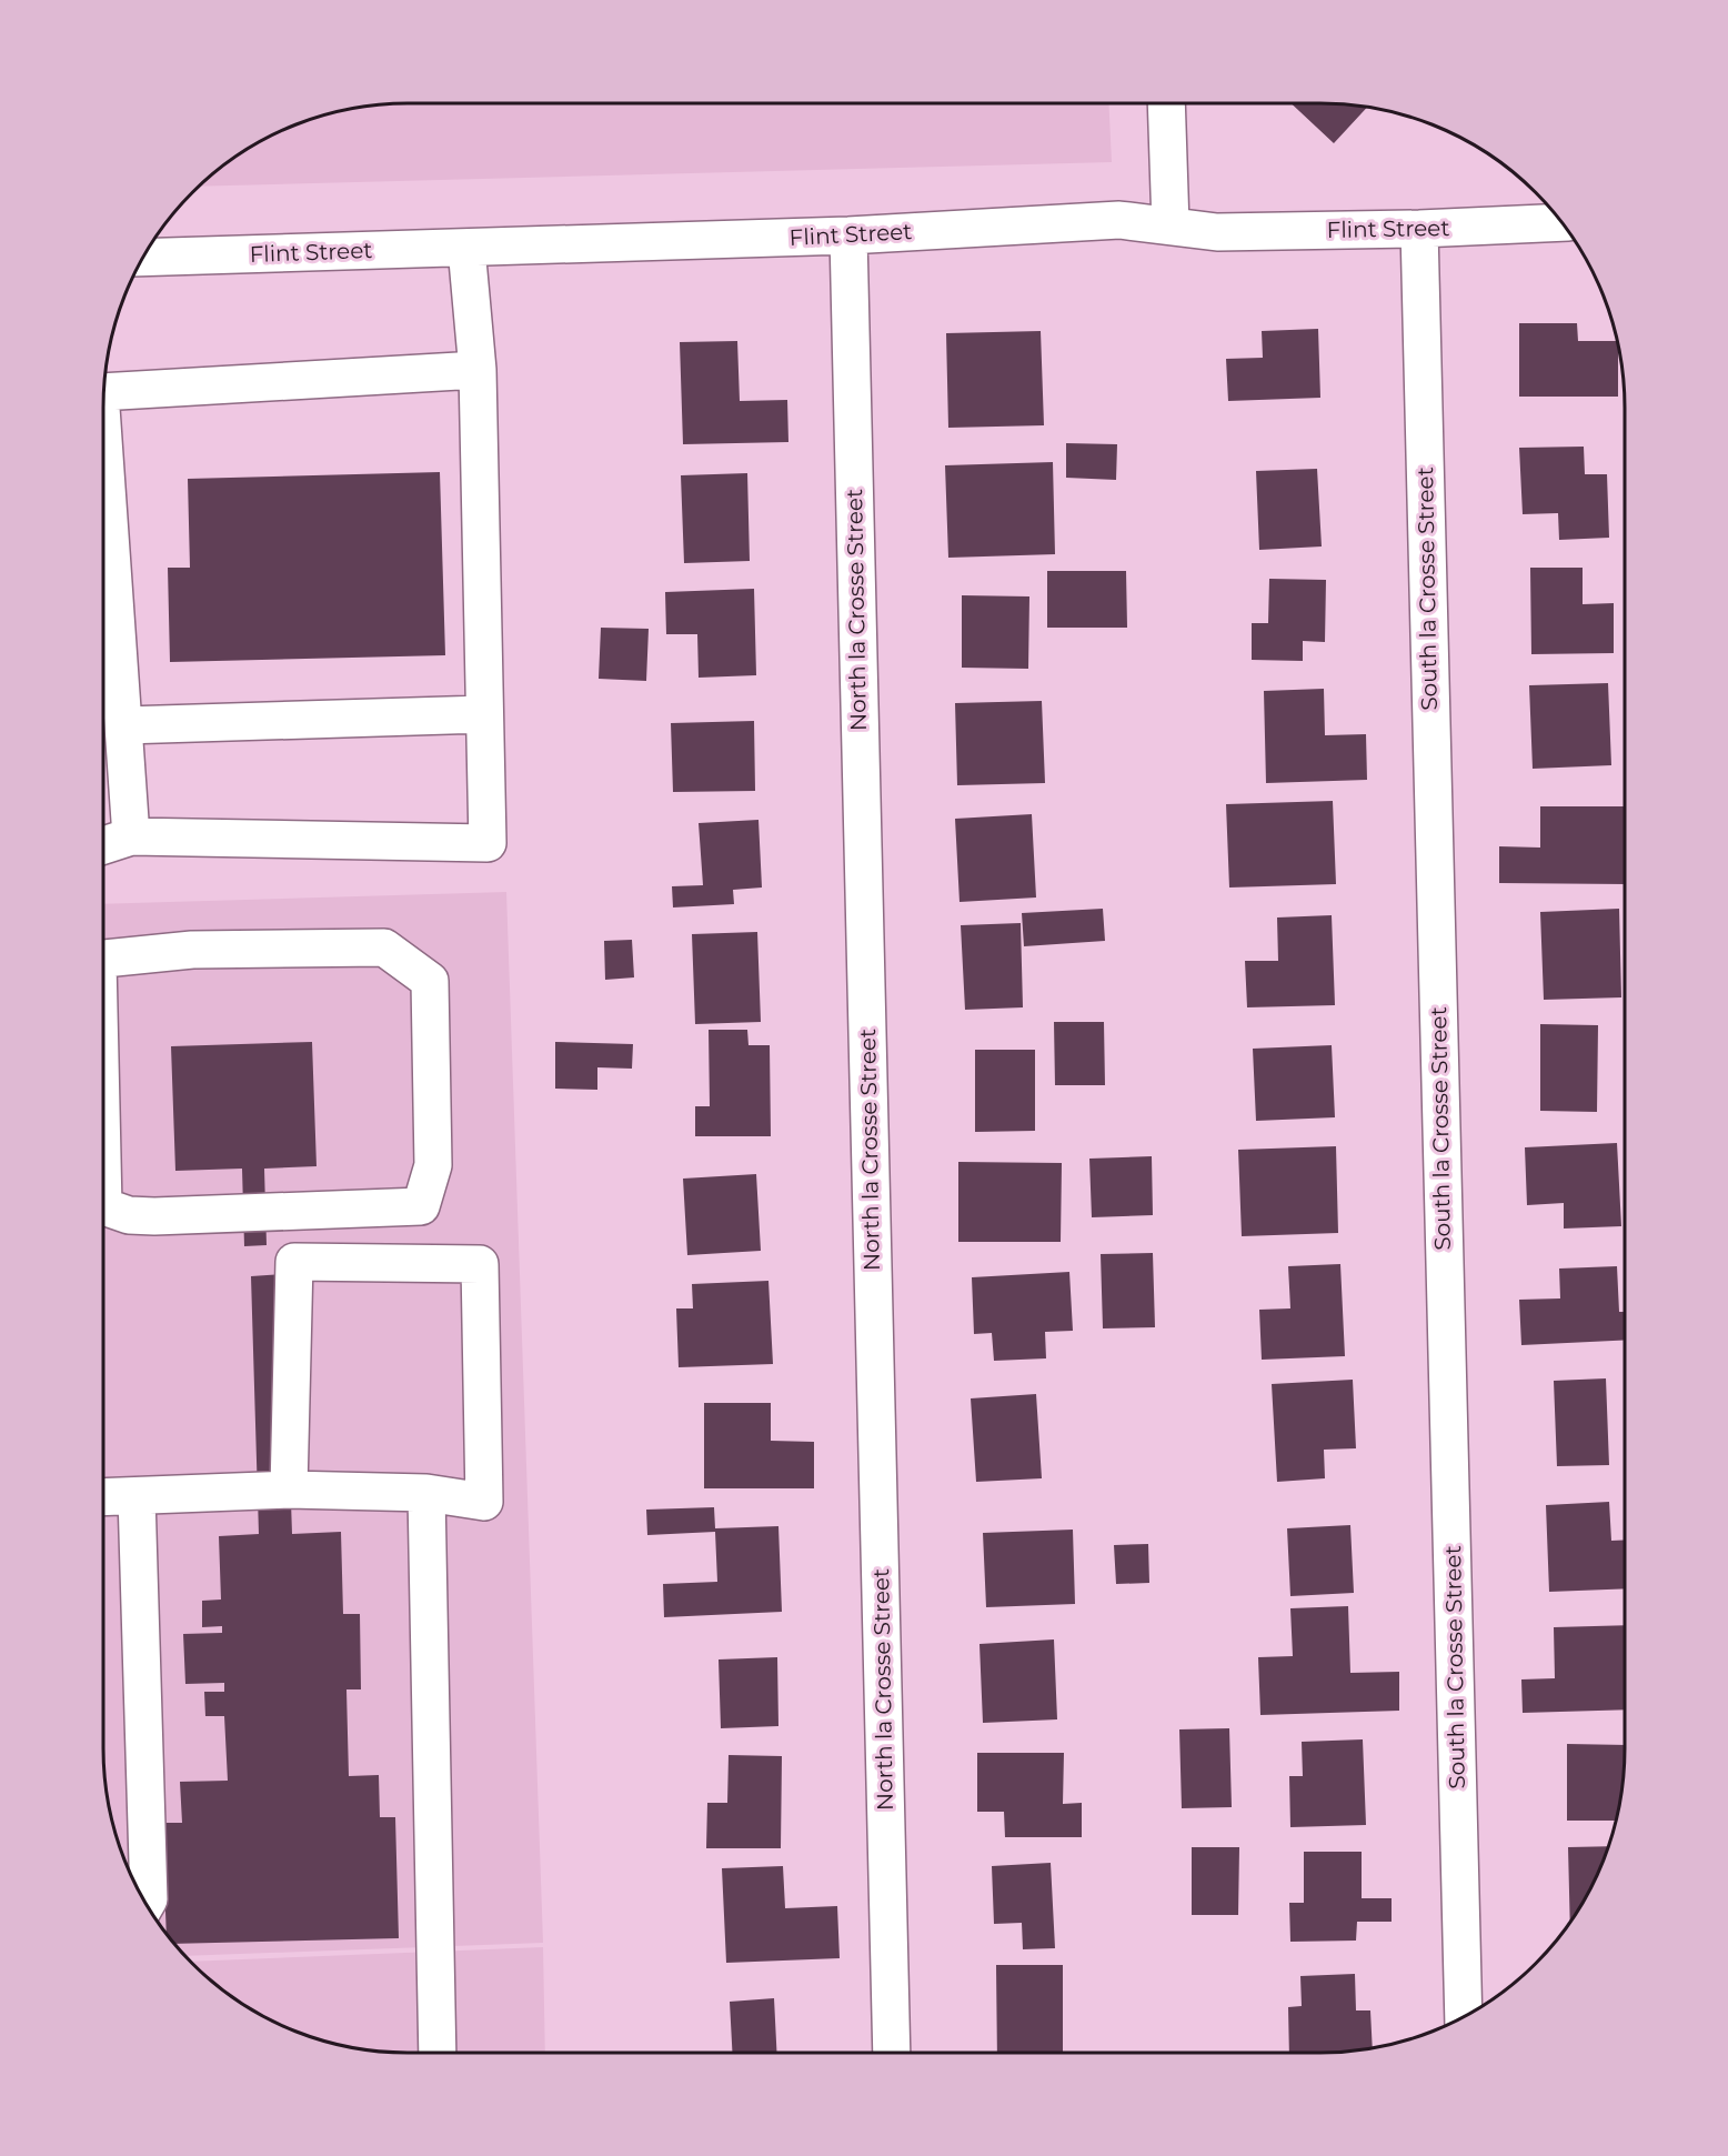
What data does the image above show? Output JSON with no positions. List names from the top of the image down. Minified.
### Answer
{"streets":{"street":["Flint Street","South la Crosse Street","North la Crosse Street"]},"crossings":[["Flint Street","South la Crosse Street"],["Flint Street","North la Crosse Street"]]}
